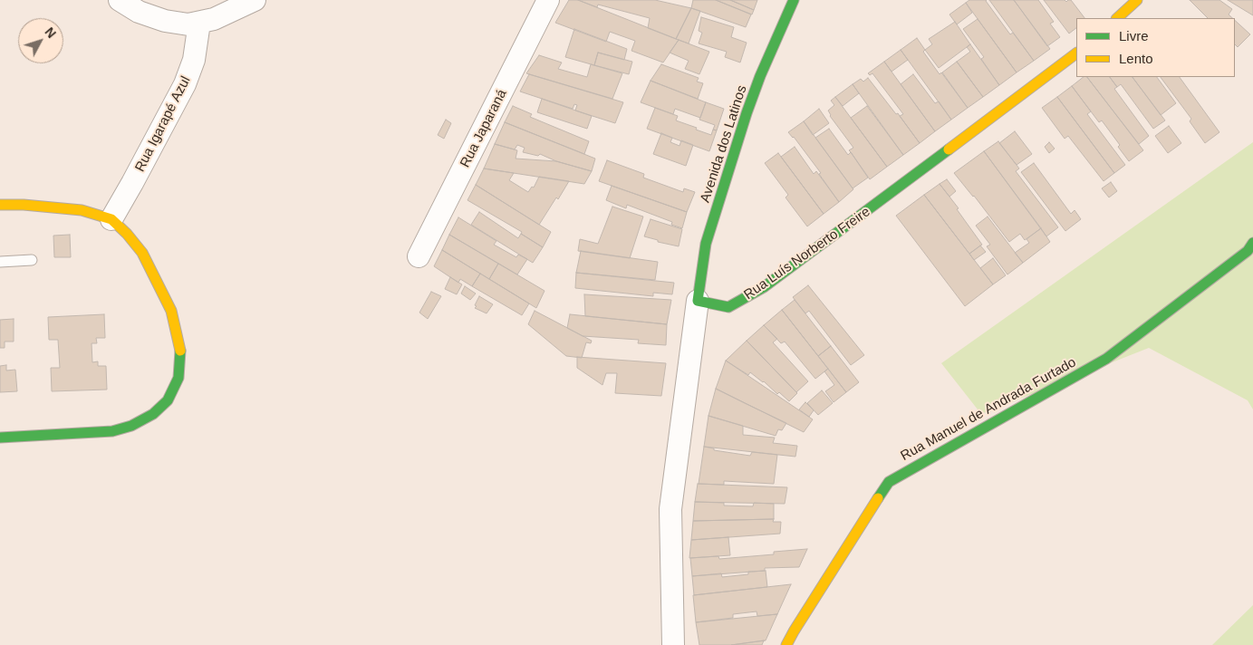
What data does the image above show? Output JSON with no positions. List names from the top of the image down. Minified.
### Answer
{"streets":{"street":["Rua Igarapé Azul","Rua Japaraná","Avenida dos Latinos","Rua Luís Norberto Freire","Rua Manuel de Andrada Furtado"]},"crossings":[["Avenida dos Latinos","Rua Luís Norberto Freire"]],"legend":["Livre","Lento"],"north":"top right"}
